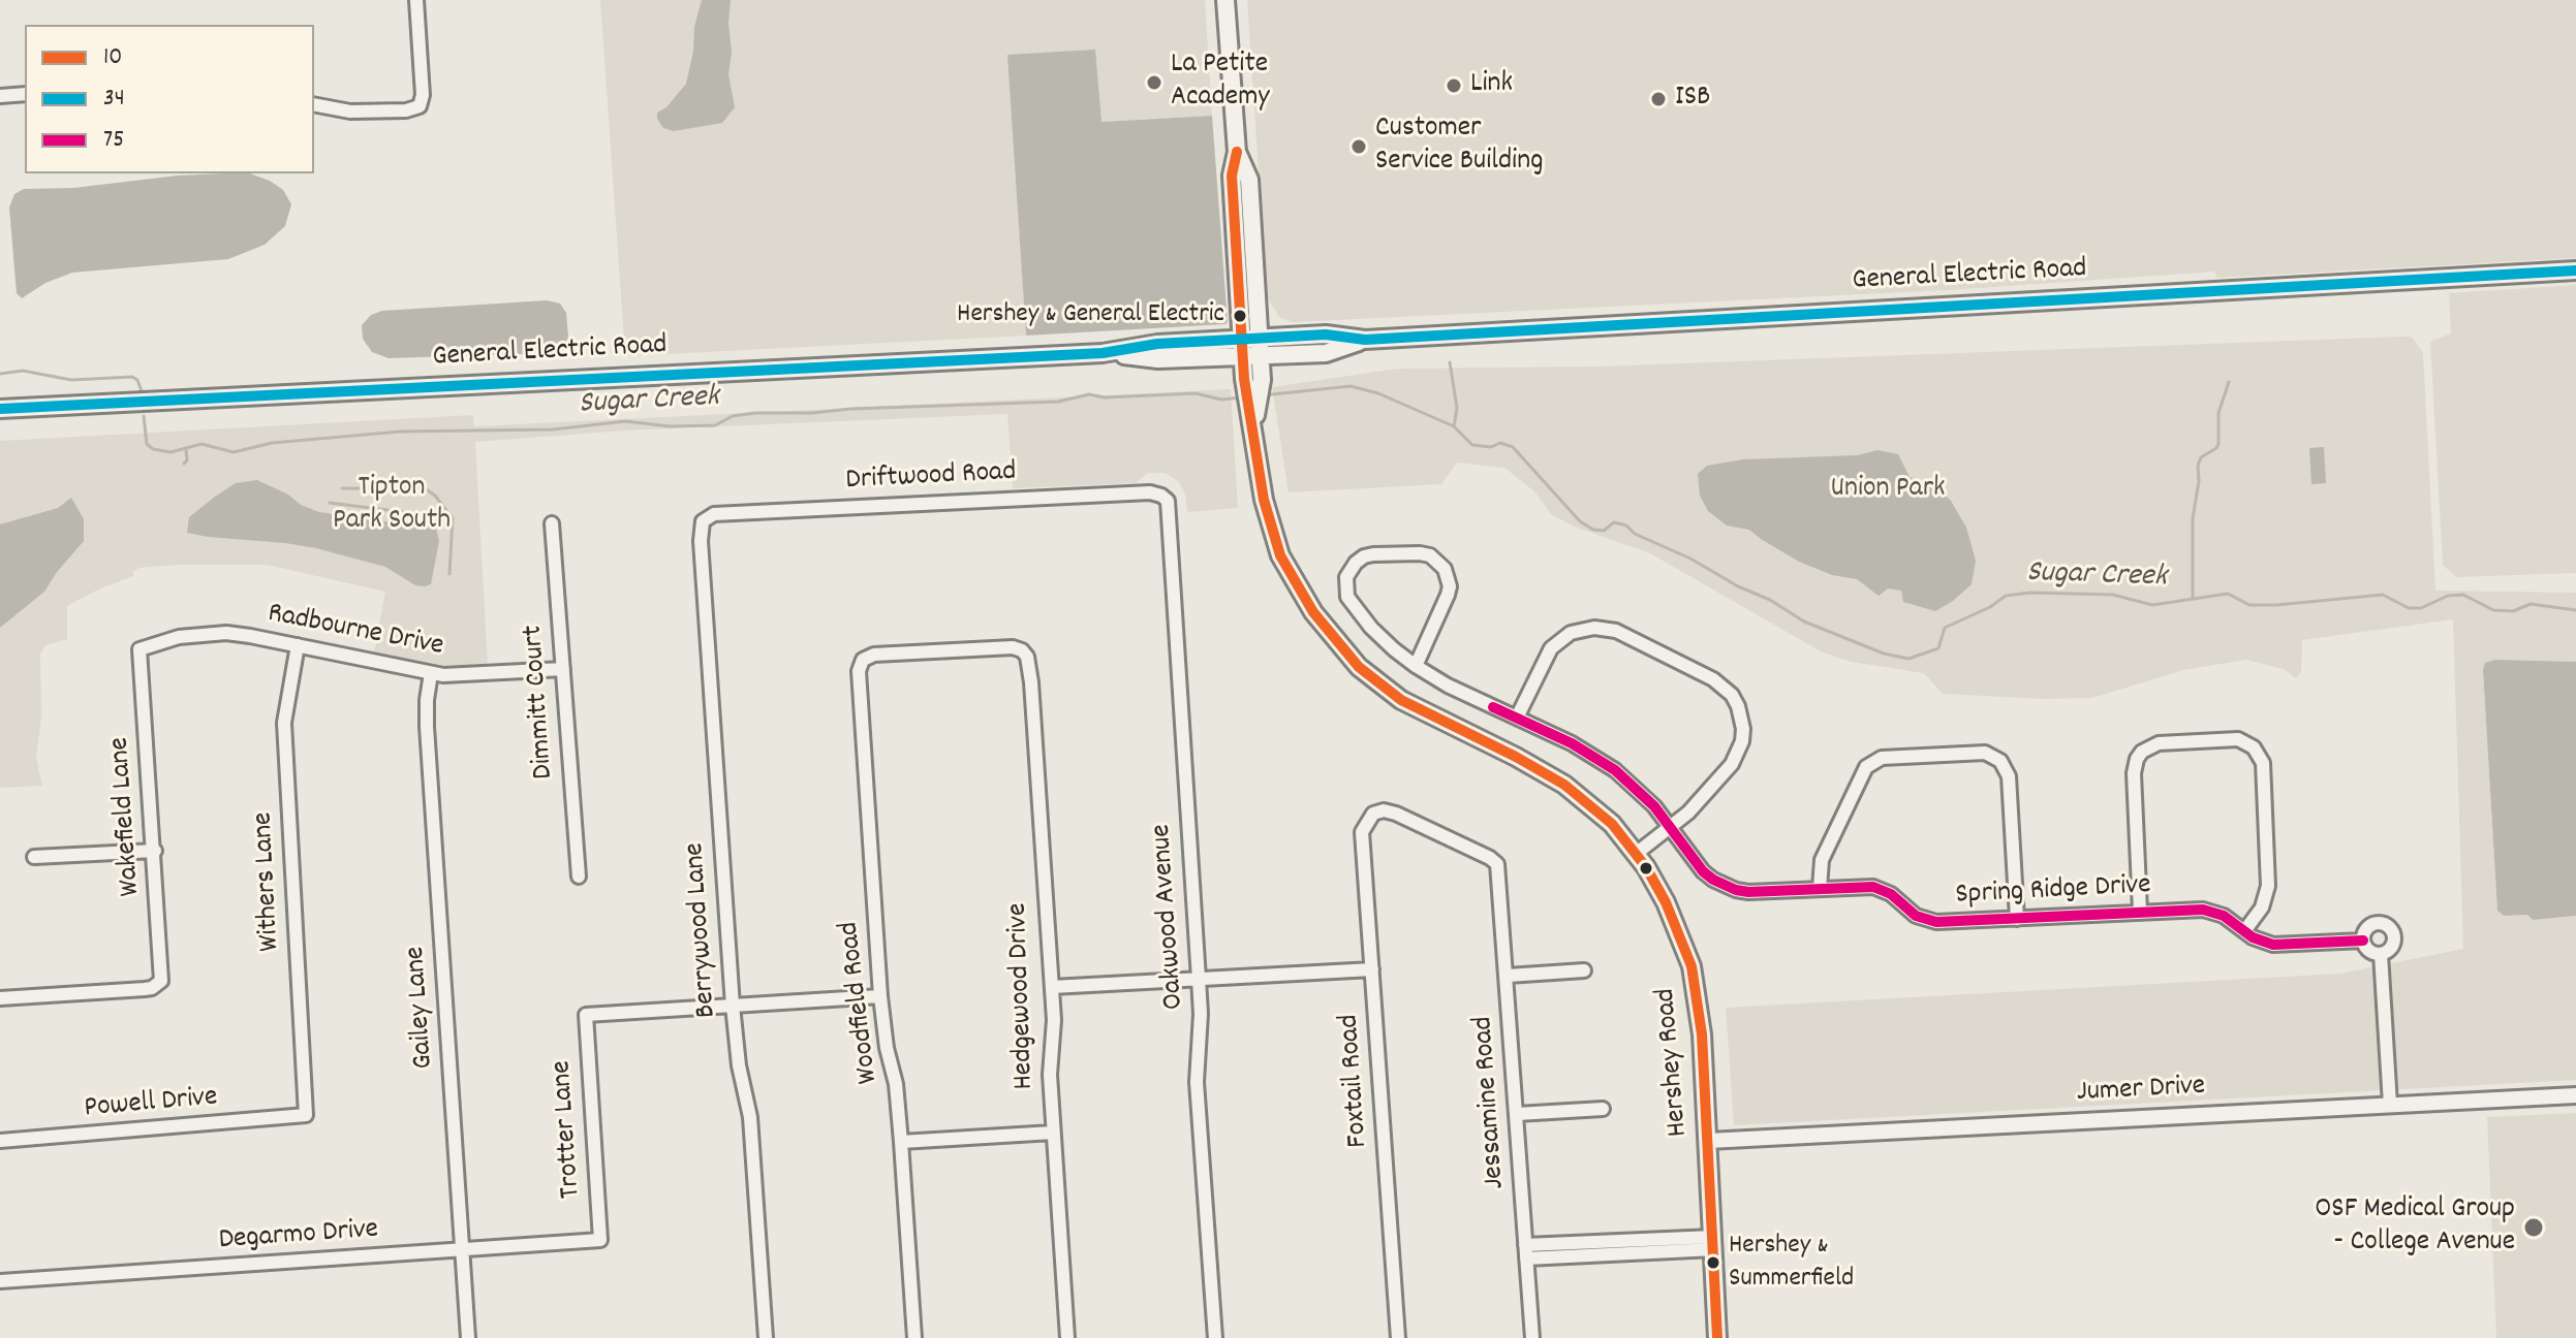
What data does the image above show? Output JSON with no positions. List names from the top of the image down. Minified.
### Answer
{"streets":{"main road":["General Electric Road","Hershey Road"],"street":["Driftwood Road","Radbourne Drive","Dimmitt Court","Wakefield Lane","Withers Lane","Spring Ridge Drive","Oakwood Avenue","Berrywood Lane","Hedgewood Drive","Woodfield Road","Gailey Lane","Foxtail Road","Jumer Drive","Jessamine Road","Powell Drive","Trotter Lane","Degarmo Drive"]},"crossings":[["General Electric Road","Hershey Road"],["Driftwood Road","Oakwood Avenue"],["Driftwood Road","Berrywood Lane"],["Radbourne Drive","Dimmitt Court"],["Radbourne Drive","Wakefield Lane"],["Radbourne Drive","Withers Lane"],["Radbourne Drive","Gailey Lane"],["Withers Lane","Powell Drive"],["Berrywood Lane","Trotter Lane"],["Hedgewood Drive","Woodfield Road"],["Gailey Lane","Degarmo Drive"],["Hershey Road","Jumer Drive"],["Foxtail Road","Jessamine Road"],["Trotter Lane","Degarmo Drive"]],"water":["Sugar Creek"],"parks":["Tipton Park South","Union Park"],"places":["La Petite Academy","Link","ISB","Customer Service Building","Hershey & General Electric","OSF Medical Group - College Avenue","Hershey & Summerfield"],"lines":["transit line 10","transit line 34","transit line 75"],"legend":["10","34","75"]}
